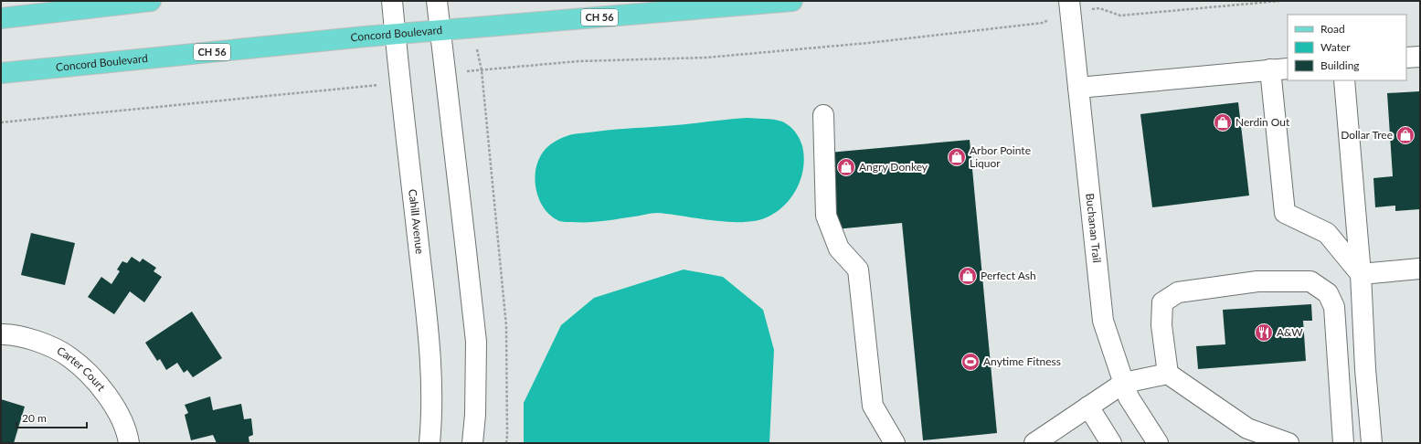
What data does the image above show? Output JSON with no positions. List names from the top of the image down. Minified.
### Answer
{"streets":{"main road":["CH 56","Concord Boulevard"],"street":["Cahill Avenue","Buchanan Trail","Carter Court"]},"crossings":[["Concord Boulevard","Cahill Avenue"]],"places":{"shop":["Nerdin Out","Dollar Tree","Arbor Pointe Liquor","Angry Donkey","Perfect Ash"],"restaurant":["A&W"],"sports":["Anytime Fitness"]},"legend":["Road","Water","Building"],"scale_bar":"20 m"}
